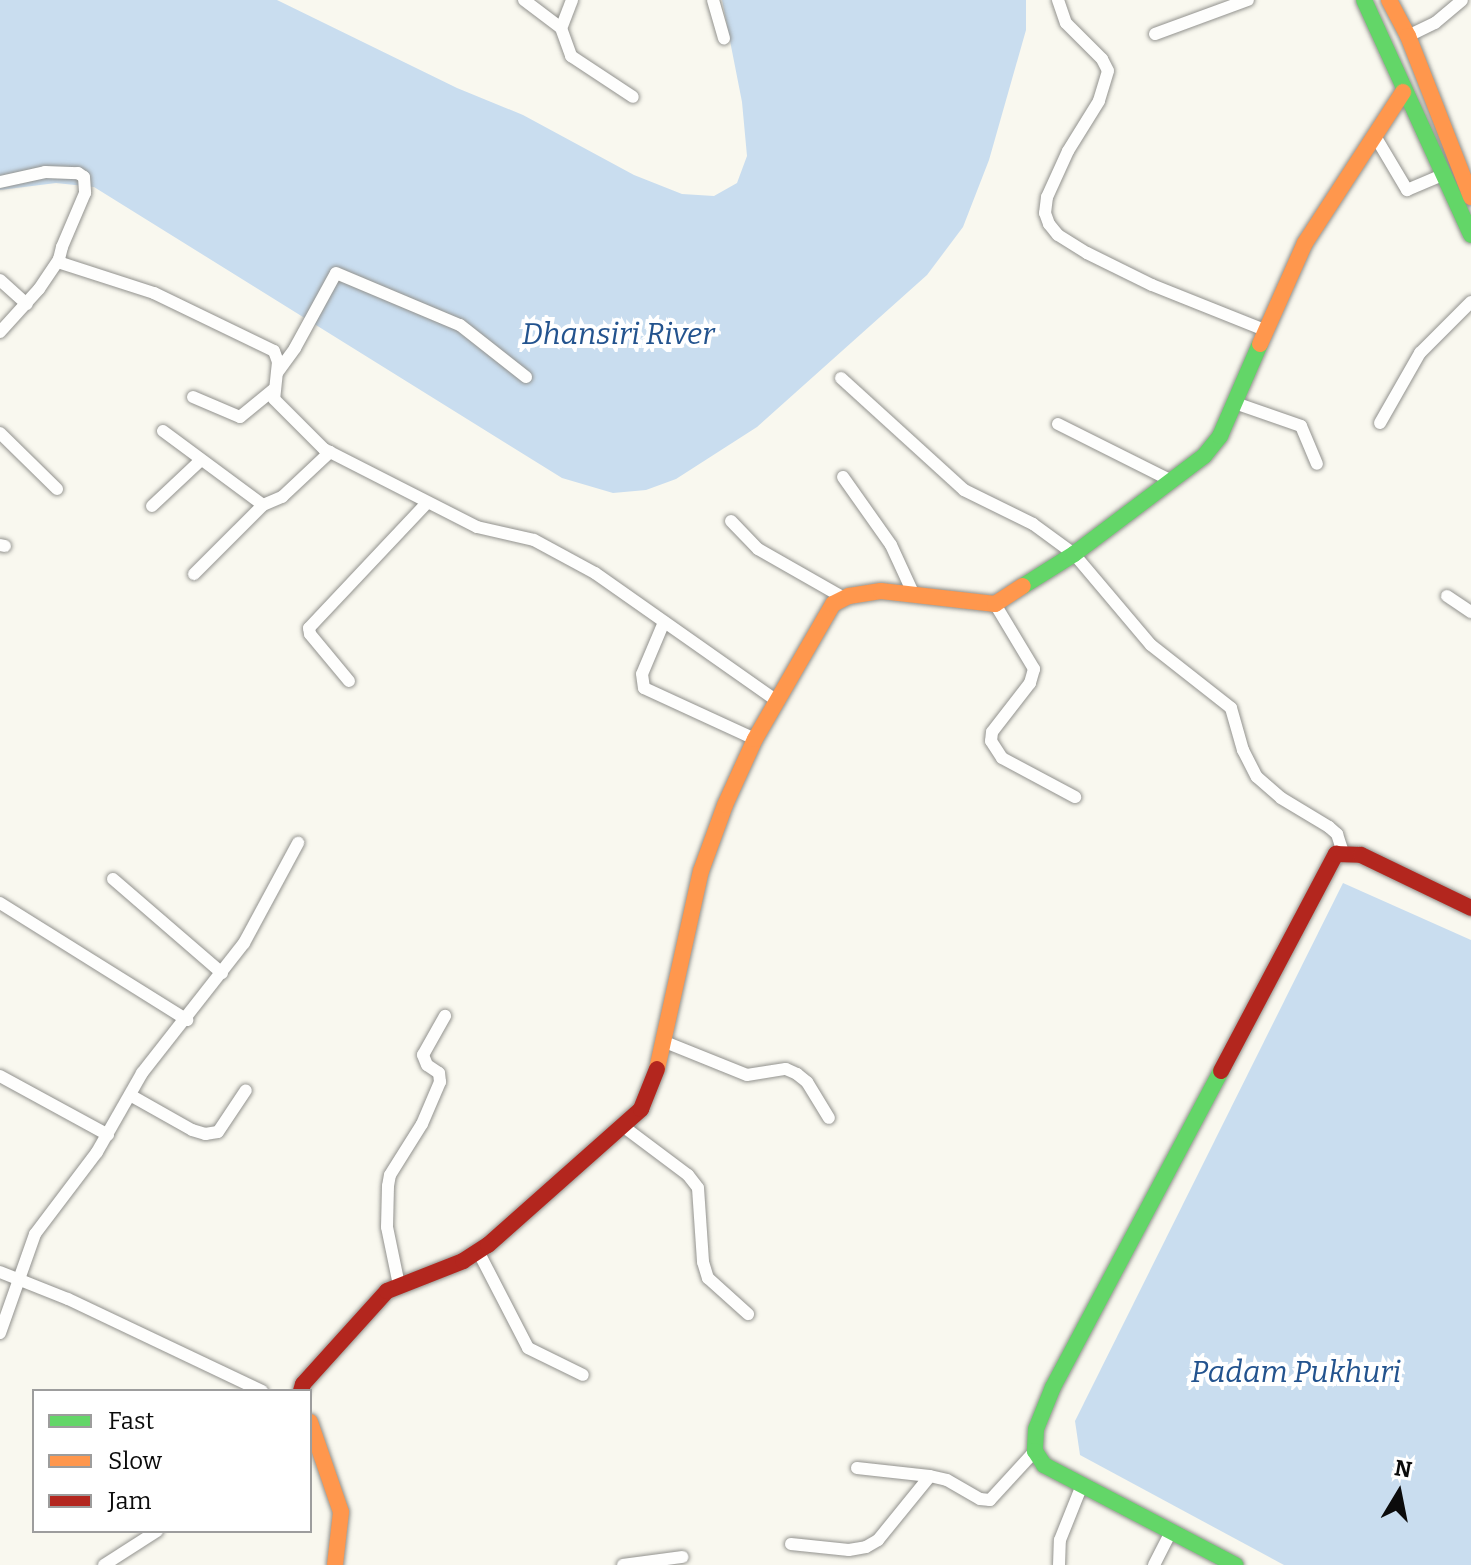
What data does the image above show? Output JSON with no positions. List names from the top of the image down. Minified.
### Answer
{"water":["Dhansiri River","Padam Pukhuri"],"legend":["Fast","Slow","Jam"],"north":"top"}
